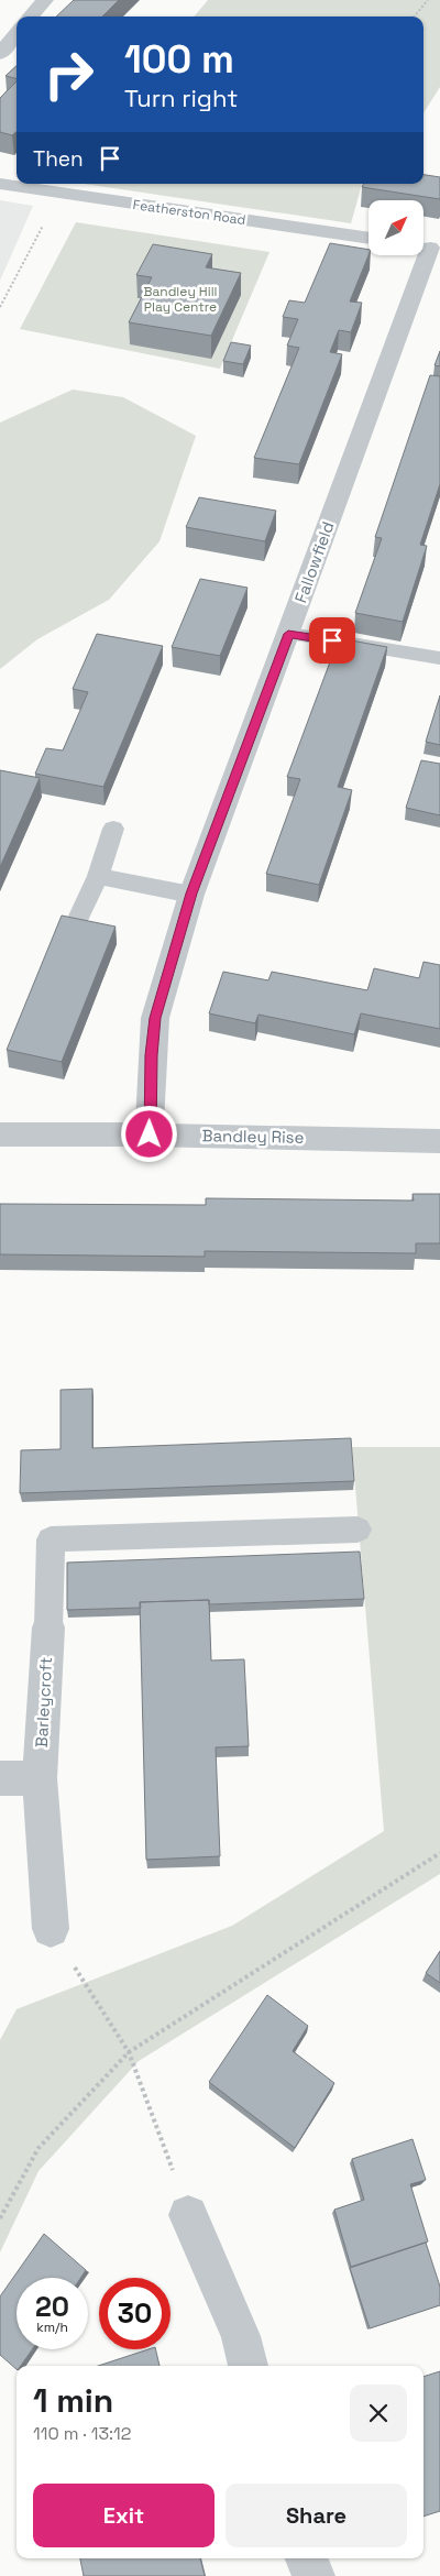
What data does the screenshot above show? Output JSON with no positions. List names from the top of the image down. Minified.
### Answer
{"streets":{"street":["Featherston Road","Fallowfield","Bandley Rise","Barleycroft"]},"crossings":[["Fallowfield","Bandley Rise"]],"parks":["Bandley Hill Play Centre"],"north":"top right","page":{"turn":["100 m","Turn right"],"then":"Then","speed":"20 km/h","limit":"30","heading":["1 min","110 m · 13:12"],"buttons":["Exit","Share"]}}
